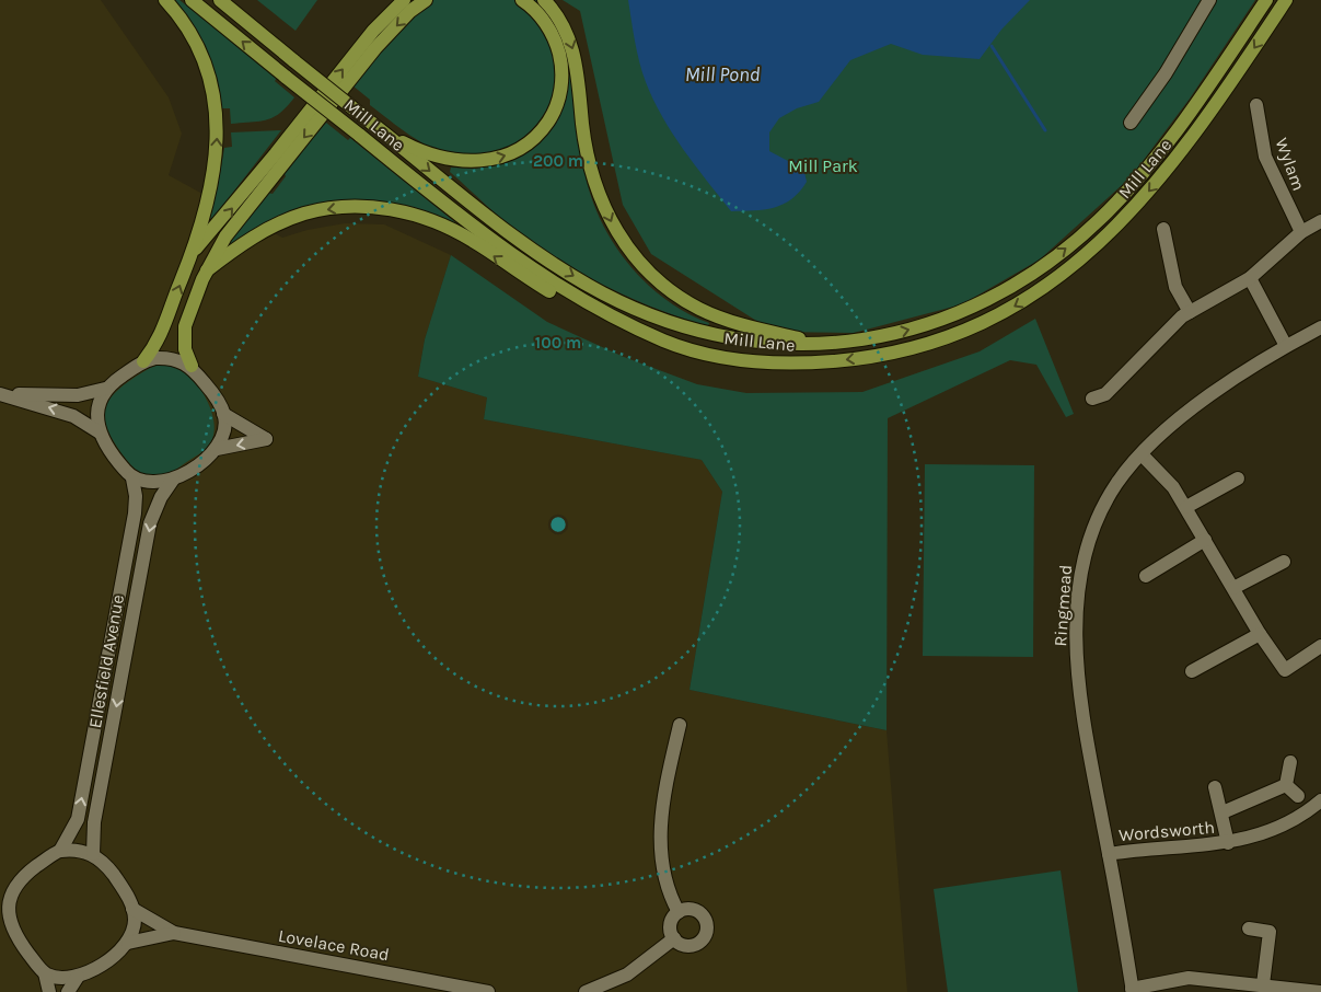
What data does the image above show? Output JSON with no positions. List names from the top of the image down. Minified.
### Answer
{"streets":{"main road":["Mill Lane"],"street":["Wylam","Ringmead","Ellesfield Avenue","Wordsworth","Lovelace Road"]},"crossings":[["Ringmead","Wordsworth"],["Ellesfield Avenue","Lovelace Road"]],"water":["Mill Pond"],"parks":["Mill Park"],"rings":["200 m","100 m"]}
